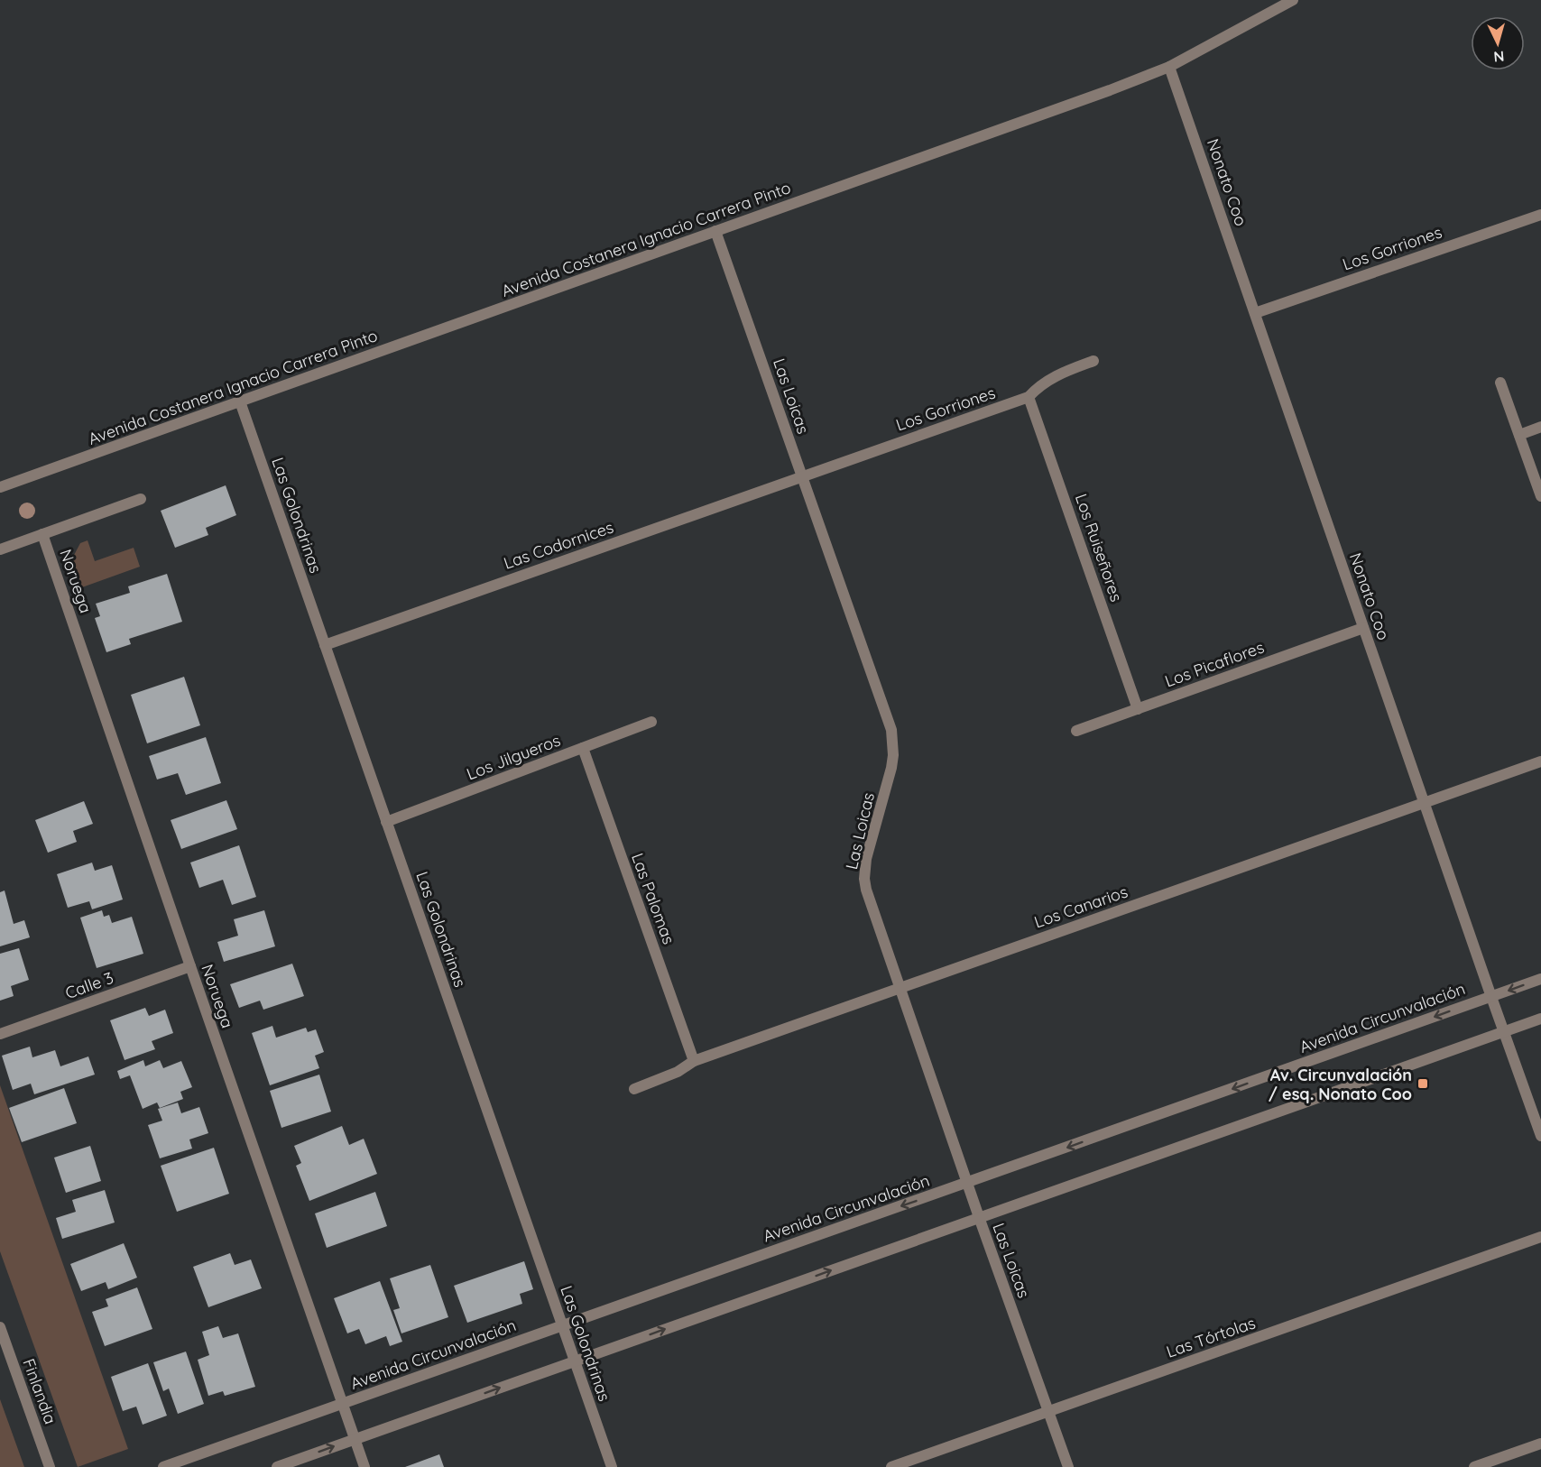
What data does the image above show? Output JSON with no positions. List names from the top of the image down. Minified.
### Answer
{"streets":{"street":["Nonato Coo","Avenida Costanera Ignacio Carrera Pinto","Los Gorriones","Las Loicas","Las Golondrinas","Las Codornices","Los Ruiseñores","Noruega","Los Picaflores","Los Jilgueros","Las Palomas","Los Canarios","Calle 3","Avenida Circunvalación","Las Tórtolas","Finlandia"]},"crossings":[["Nonato Coo","Avenida Costanera Ignacio Carrera Pinto"],["Nonato Coo","Los Gorriones"],["Nonato Coo","Los Picaflores"],["Nonato Coo","Los Canarios"],["Nonato Coo","Avenida Circunvalación"],["Avenida Costanera Ignacio Carrera Pinto","Las Loicas"],["Avenida Costanera Ignacio Carrera Pinto","Las Golondrinas"],["Los Gorriones","Las Loicas"],["Los Gorriones","Las Codornices"],["Los Gorriones","Los Ruiseñores"],["Las Loicas","Las Codornices"],["Las Loicas","Los Canarios"],["Las Loicas","Avenida Circunvalación"],["Las Loicas","Las Tórtolas"],["Las Golondrinas","Las Codornices"],["Las Golondrinas","Los Jilgueros"],["Las Golondrinas","Avenida Circunvalación"],["Los Ruiseñores","Los Picaflores"],["Noruega","Calle 3"],["Noruega","Avenida Circunvalación"],["Los Jilgueros","Las Palomas"],["Las Palomas","Los Canarios"]],"places":{"transit":["Av. Circunvalación / esq. Nonato Coo"]},"north":"bottom"}
